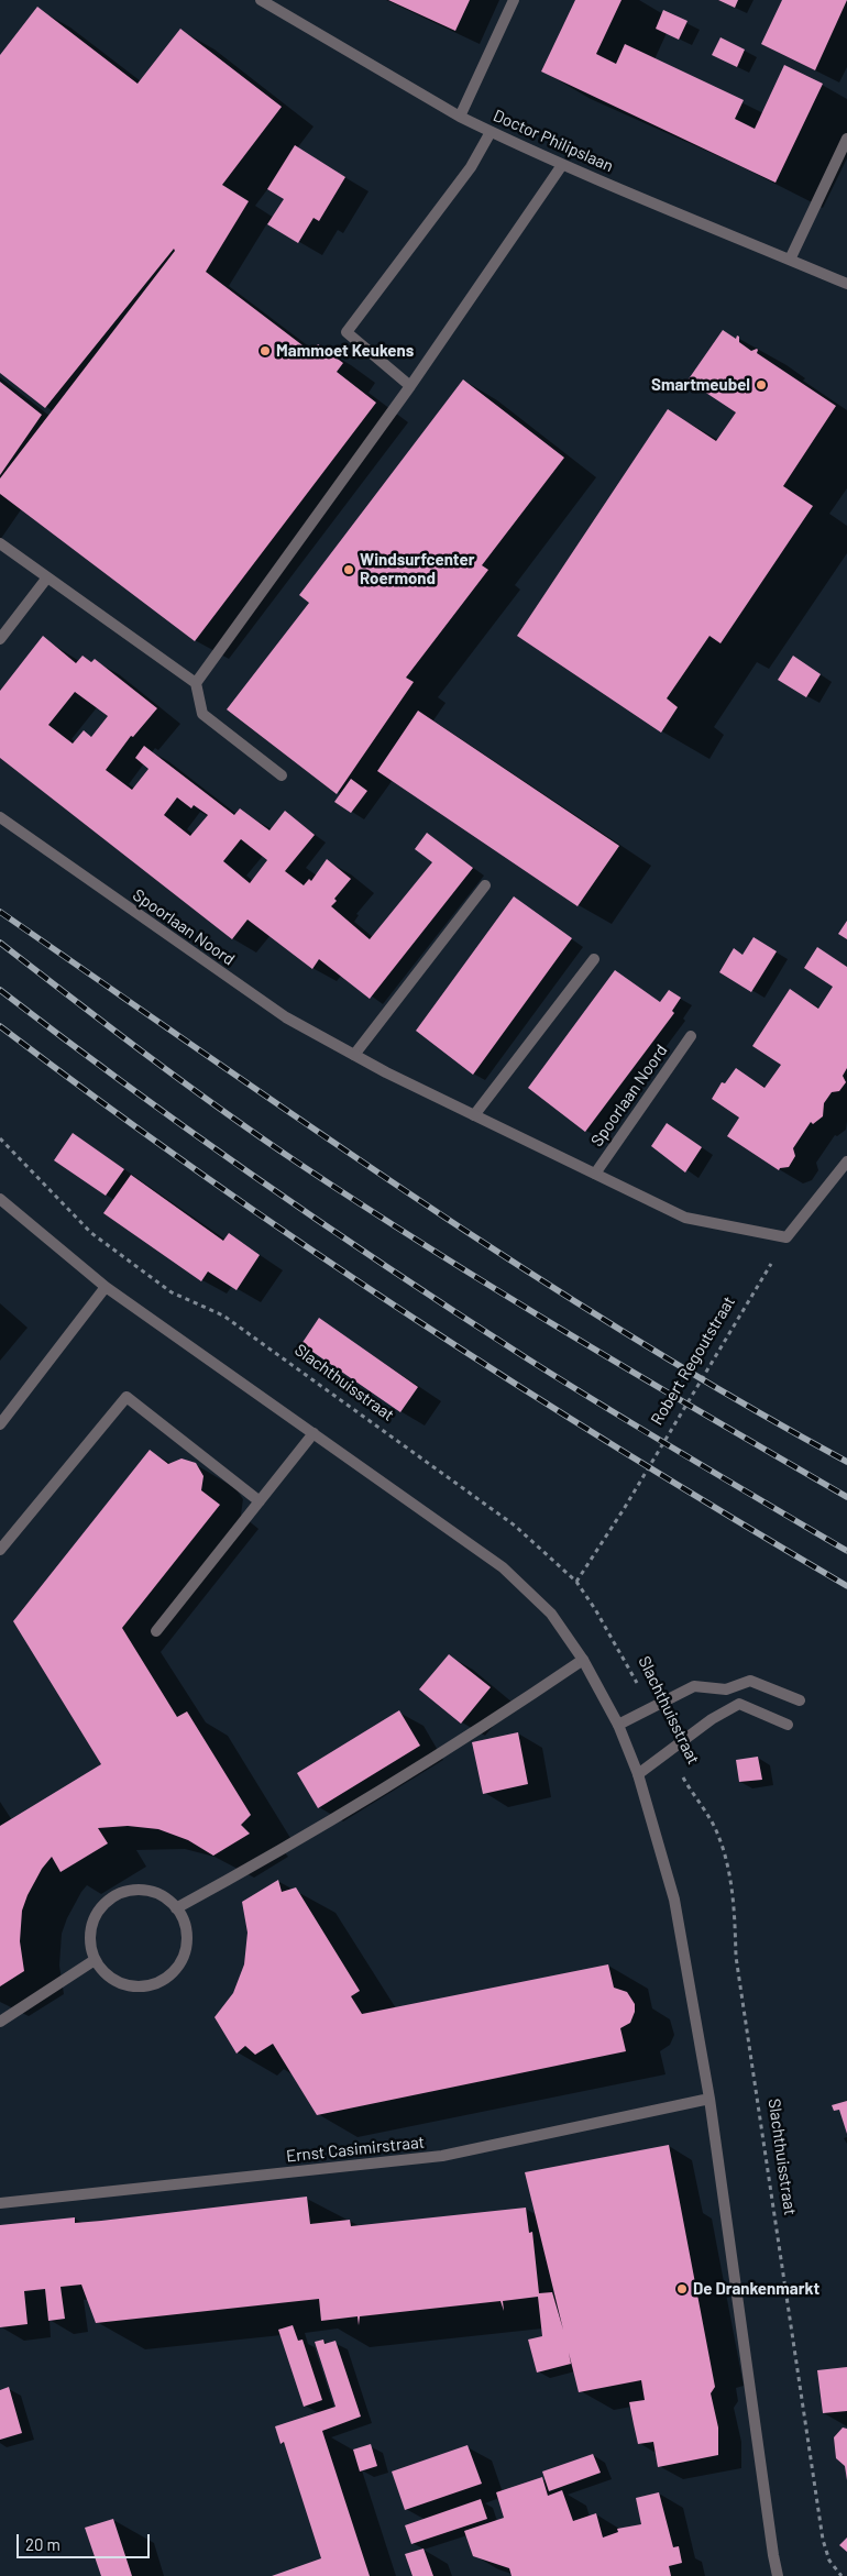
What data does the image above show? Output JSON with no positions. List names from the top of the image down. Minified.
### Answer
{"streets":{"street":["Doctor Philipslaan","Spoorlaan Noord","Ernst Casimirstraat"],"path":["Robert Regoutstraat","Slachthuisstraat"]},"crossings":[["Spoorlaan Noord","Robert Regoutstraat"],["Robert Regoutstraat","Slachthuisstraat"]],"places":["Mammoet Keukens","Smartmeubel","Windsurfcenter Roermond","De Drankenmarkt"],"scale_bar":"20 m"}
